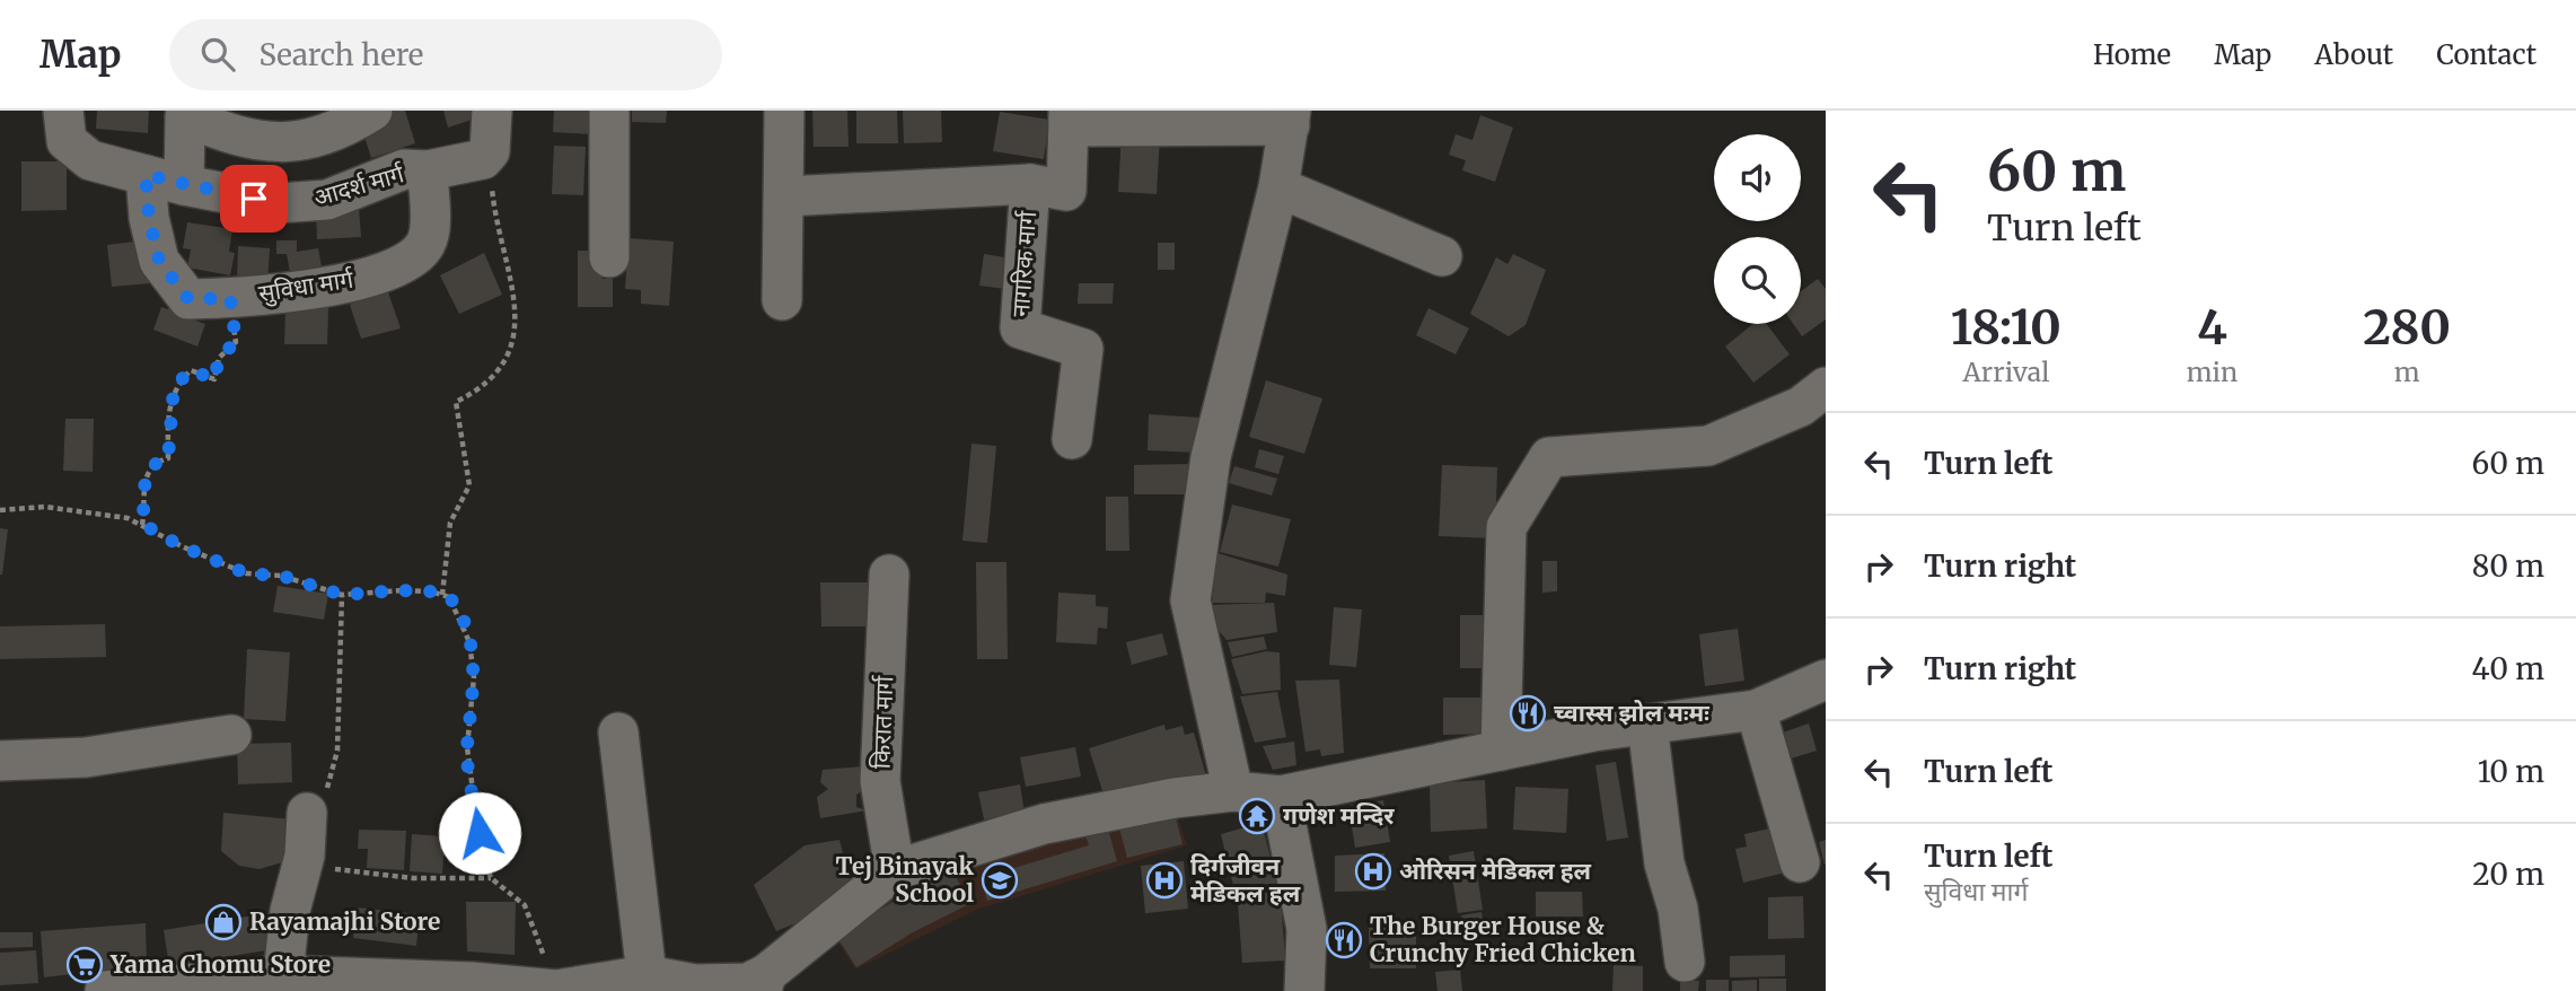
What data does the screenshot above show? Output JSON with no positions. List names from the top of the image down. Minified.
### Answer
{"streets":{"street":["आदर्श मार्ग","नागरिक मार्ग","सुविधा मार्ग","किरात मार्ग"]},"crossings":[["आदर्श मार्ग","सुविधा मार्ग"]],"places":{"restaurant":["च्वास्स झोल मःमः","The Burger House & Crunchy Fried Chicken"],"temple":["गणेश मन्दिर"],"hospital":["ओरिसन मेडिकल हल","दिर्गजीवन मेडिकल हल"],"school or university":["Tej Binayak School"],"shop":["Rayamajhi Store"],"supermarket":["Yama Chomu Store"]},"page":{"header":"Map","search":"Search here","nav":["Home","Map","About","Contact"],"turn":["60 m","Turn left"],"eta":["18:10","Arrival","4","min","280","m"],"list":[{"name":"Turn left","value":"60 m"},{"name":"Turn right","value":"80 m"},{"name":"Turn right","value":"40 m"},{"name":"Turn left","value":"10 m"},{"name":"Turn left","note":"सुविधा मार्ग","value":"20 m"}]}}
